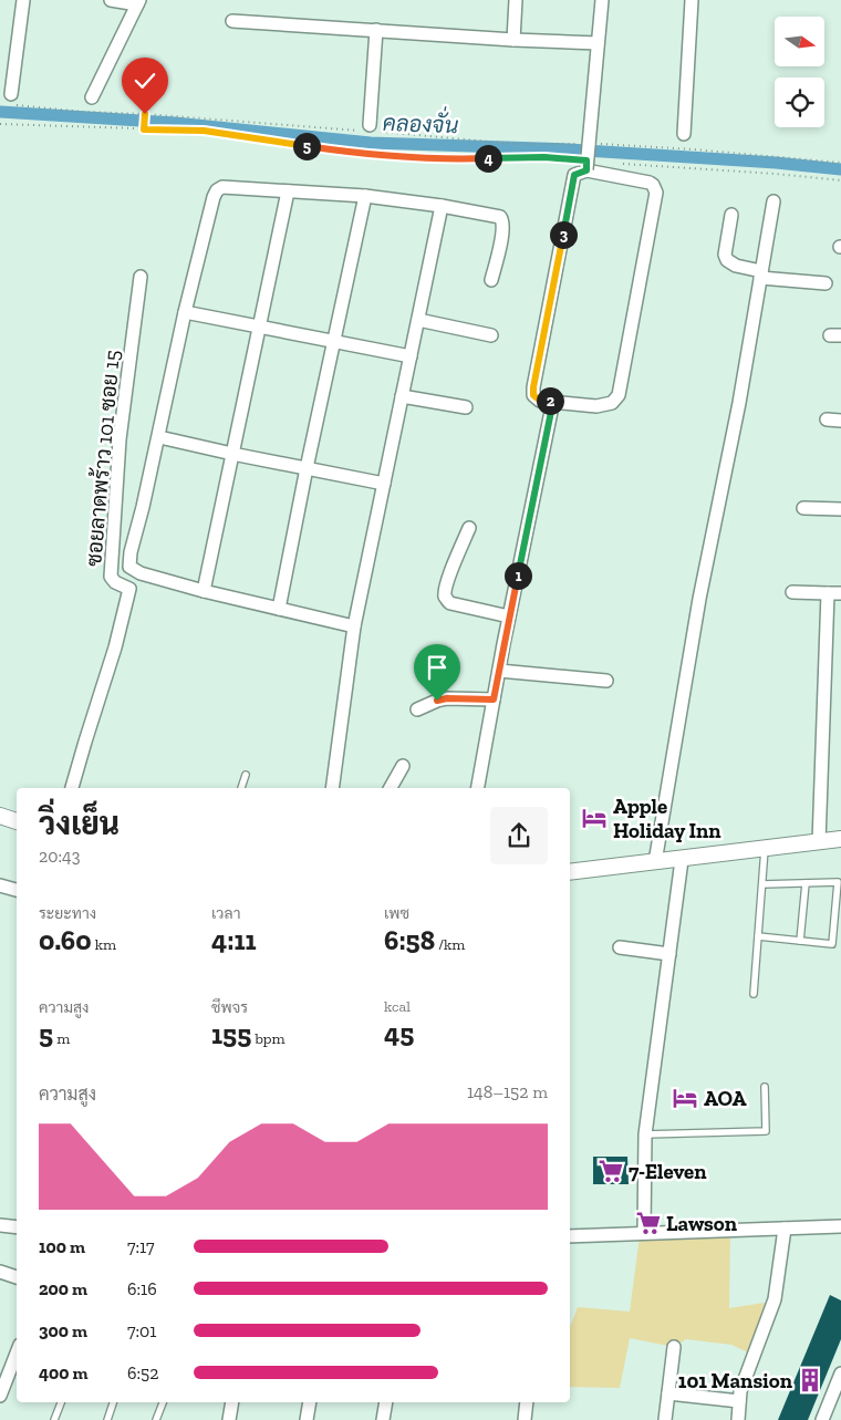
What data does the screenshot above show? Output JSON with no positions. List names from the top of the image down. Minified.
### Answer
{"streets":{"street":["ซอยลาดพร้าว 101 ซอย 15"]},"water":["คลองจั่น"],"places":{"hotel":["Apple Holiday Inn","AOA"],"supermarket":["7-Eleven","Lawson"],"building":["101 Mansion"]},"north":"right","page":{"pins":["5","4","3","2","1"],"heading":["วิ่งเย็น","20:43"],"stats":[["ระยะทาง","0.60 km"],["เวลา","4:11"],["เพซ","6:58 /km"],["ความสูง","5 m"],["ชีพจร","155 bpm"],["kcal","45"]],"chart":["ความสูง","148–152 m"],"list":[{"name":"100 m","note":"7:17"},{"name":"200 m","note":"6:16"},{"name":"300 m","note":"7:01"},{"name":"400 m","note":"6:52"}]}}
